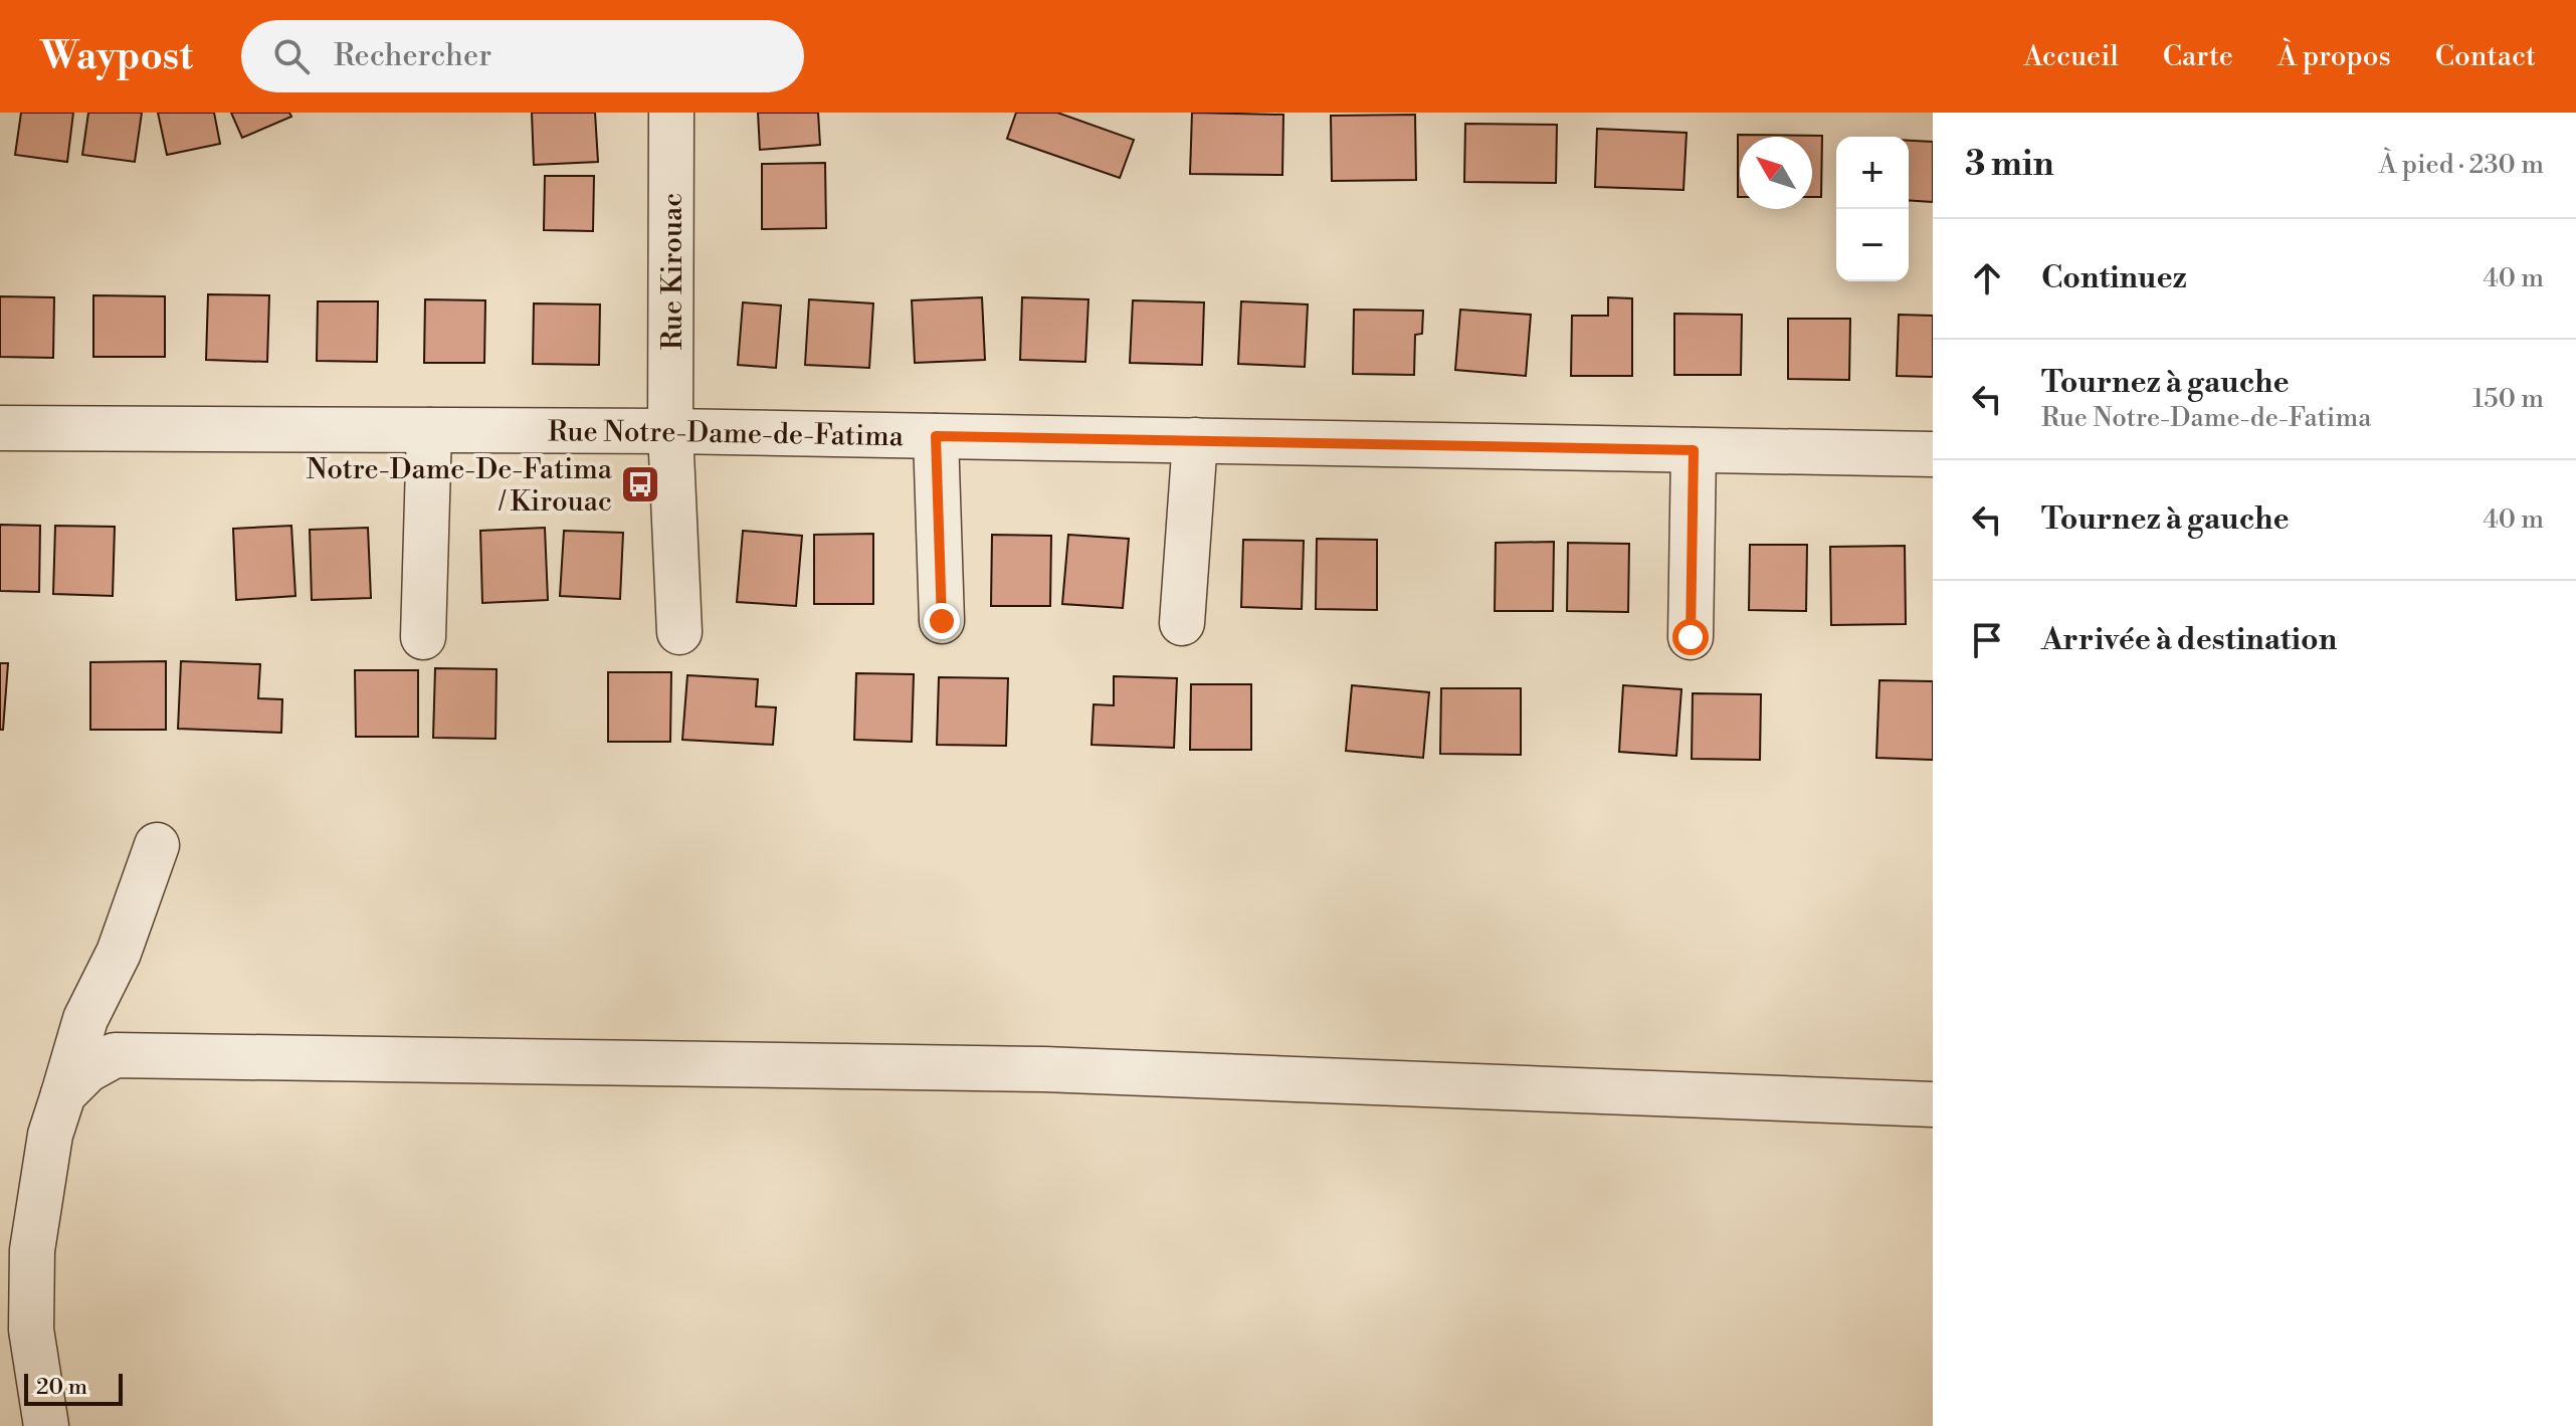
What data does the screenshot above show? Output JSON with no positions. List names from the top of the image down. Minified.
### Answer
{"streets":{"street":["Rue Kirouac","Rue Notre-Dame-de-Fatima"]},"crossings":[["Rue Kirouac","Rue Notre-Dame-de-Fatima"]],"places":{"bus stop":["Notre-Dame-De-Fatima / Kirouac"]},"scale_bar":"20 m","north":"top left","page":{"header":"Waypost","search":"Rechercher","nav":["Accueil","Carte","À propos","Contact"],"heading":["3 min","À pied · 230 m"],"map_buttons":["+","−"],"list":[["Continuez","40 m"],["Tournez à gauche","Rue Notre-Dame-de-Fatima","150 m"],["Tournez à gauche","40 m"],"Arrivée à destination"],"scale":"20 m"}}
